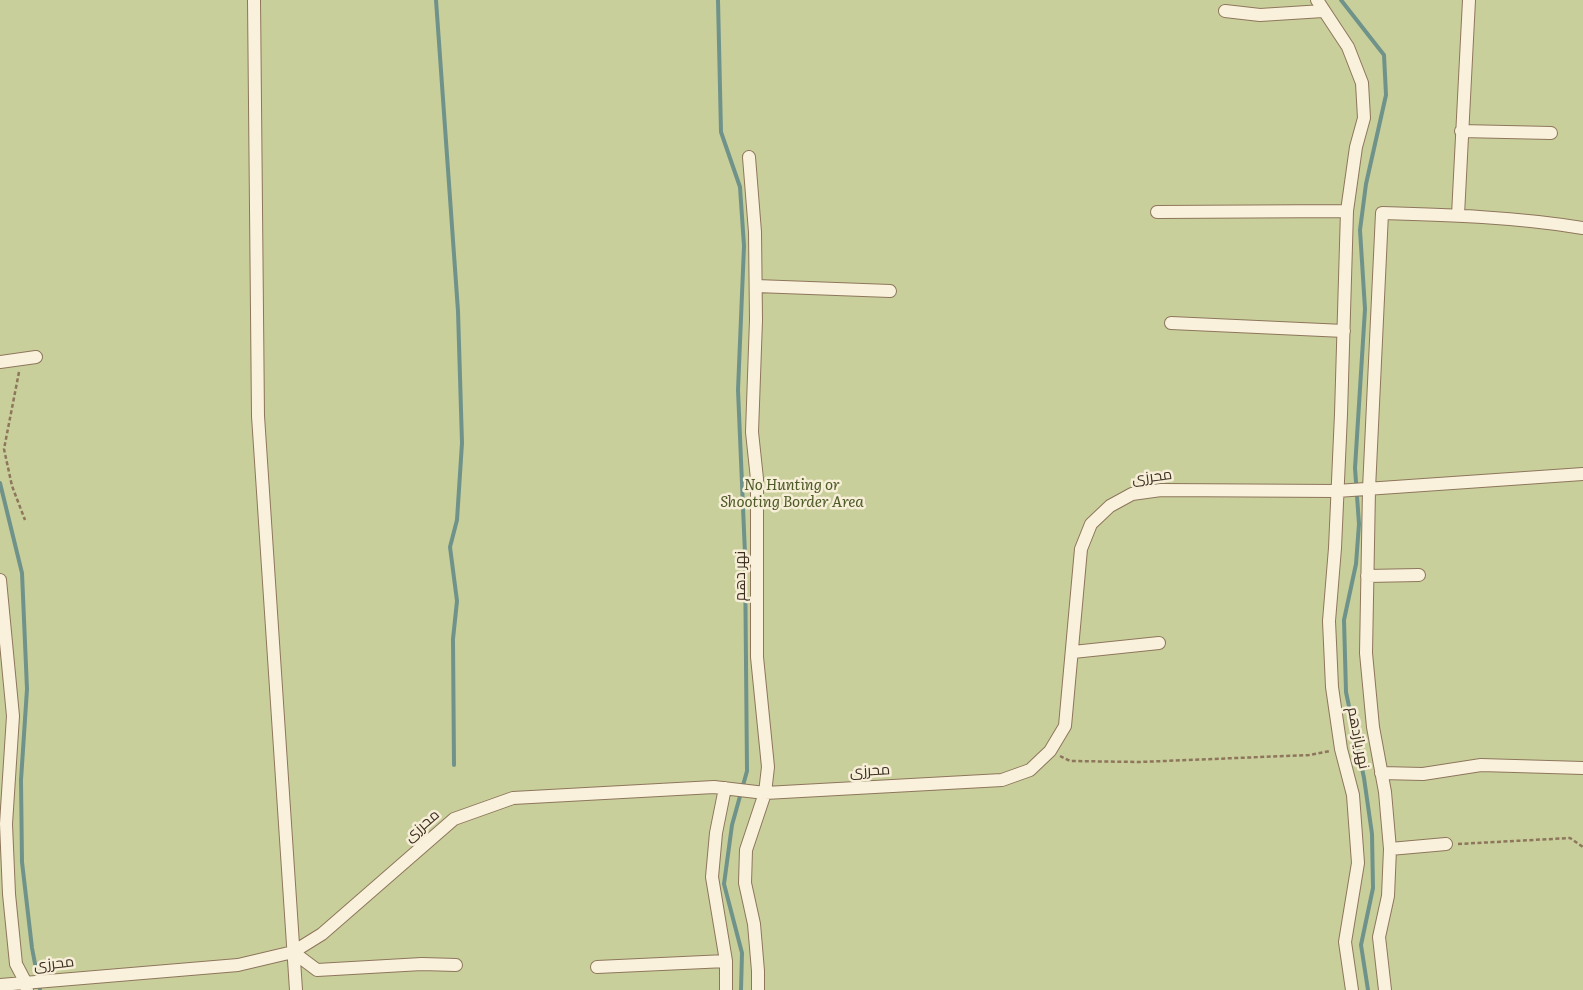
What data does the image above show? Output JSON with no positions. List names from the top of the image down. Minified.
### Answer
{"streets":{"street":["محرزی","نهر دهم","نهر یازدهم"]},"crossings":[["محرزی","نهر دهم"],["محرزی","نهر یازدهم"]],"parks":["No Hunting or Shooting Border Area"]}
